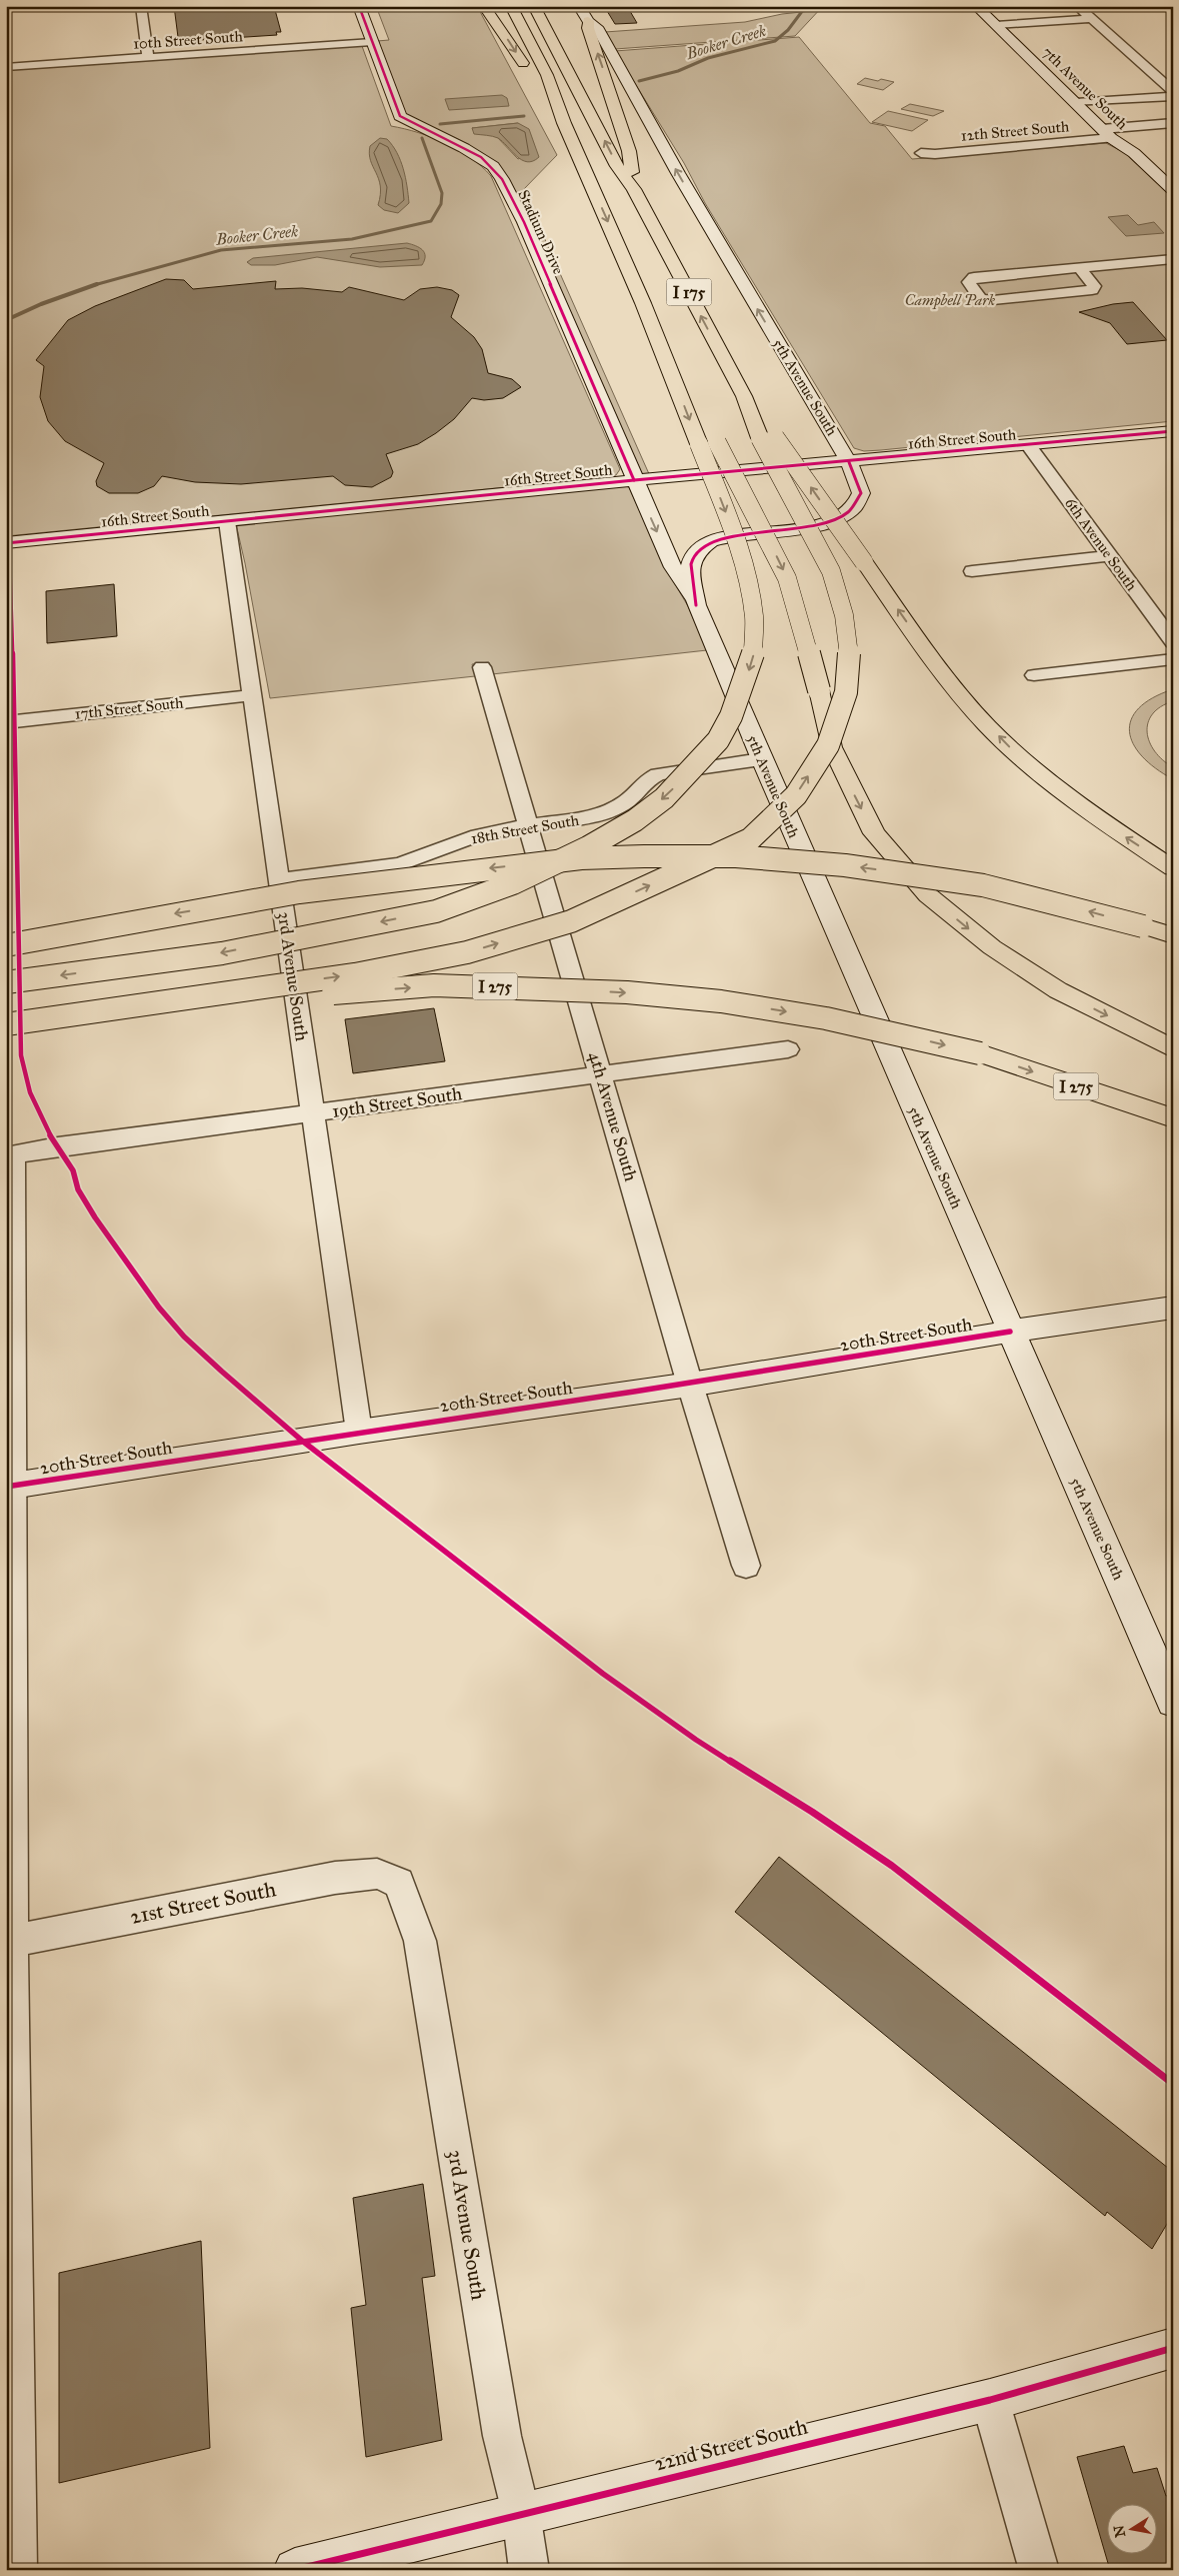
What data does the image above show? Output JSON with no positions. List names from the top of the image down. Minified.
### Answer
{"streets":{"highway":["I 175","I 275"],"street":["10th Street South","7th Avenue South","12th Street South","Stadium Drive","5th Avenue South","16th Street South","6th Avenue South","17th Street South","18th Street South","3rd Avenue South","19th Street South","4th Avenue South","20th Street South","21st Street South","22nd Street South"]},"crossings":[["10th Street South","Stadium Drive"],["7th Avenue South","12th Street South"],["Stadium Drive","5th Avenue South"],["Stadium Drive","16th Street South"],["5th Avenue South","16th Street South"],["5th Avenue South","18th Street South"],["5th Avenue South","20th Street South"],["16th Street South","6th Avenue South"],["16th Street South","3rd Avenue South"],["17th Street South","3rd Avenue South"],["18th Street South","3rd Avenue South"],["18th Street South","4th Avenue South"],["3rd Avenue South","19th Street South"],["3rd Avenue South","20th Street South"],["3rd Avenue South","21st Street South"],["3rd Avenue South","22nd Street South"],["19th Street South","4th Avenue South"],["4th Avenue South","20th Street South"]],"water":["Booker Creek"],"parks":["Campbell Park"],"north":"left"}
